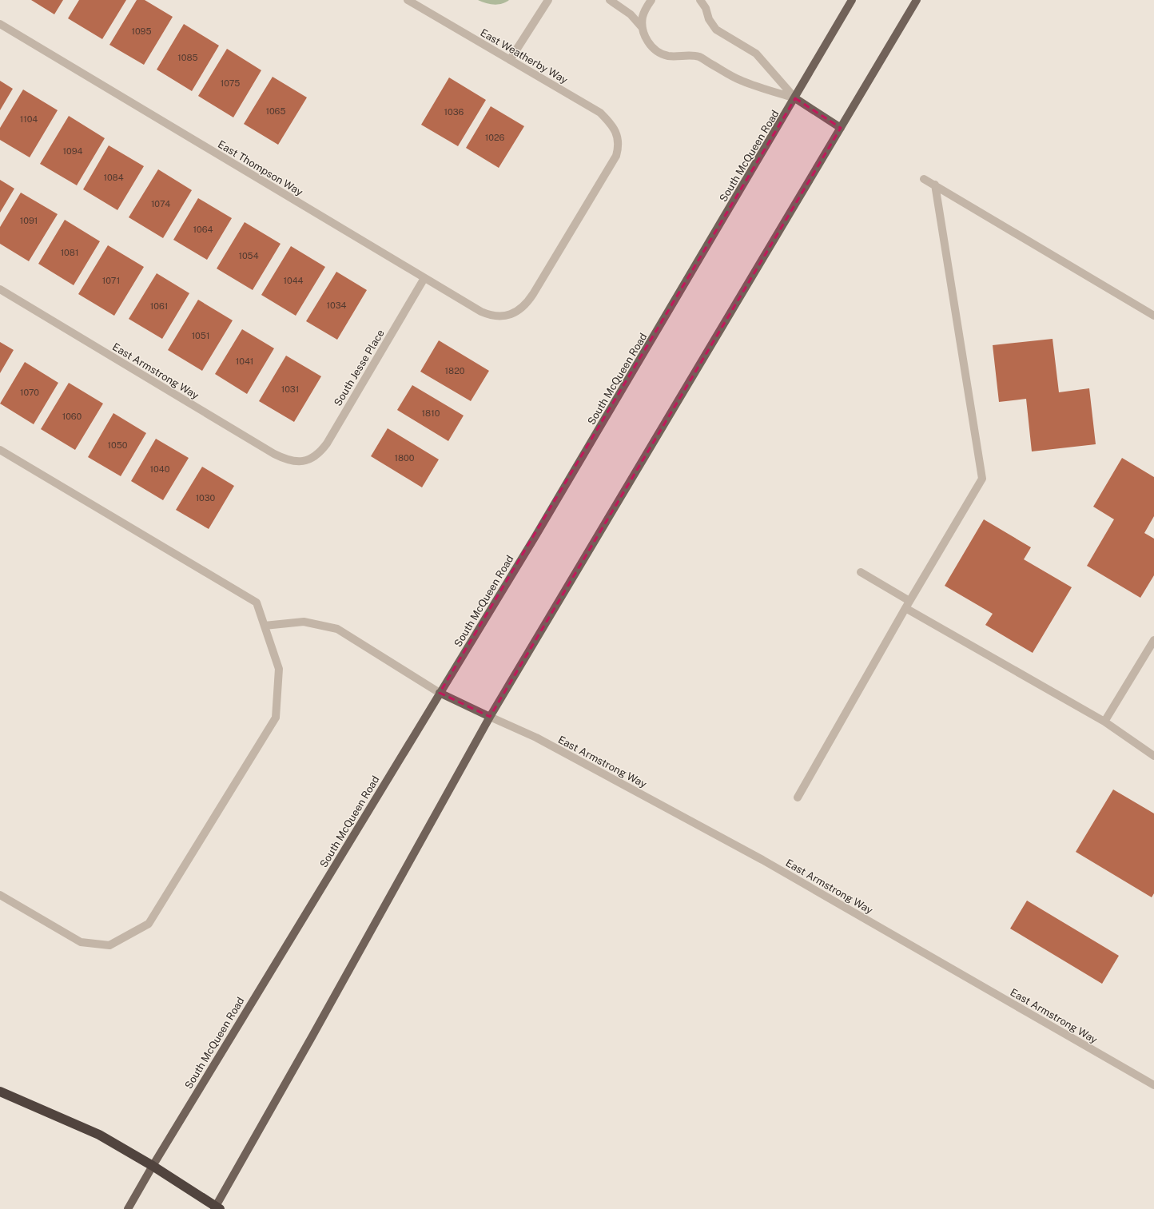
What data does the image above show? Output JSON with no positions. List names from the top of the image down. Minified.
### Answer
{"streets":{"main road":["South McQueen Road"],"street":["East Weatherby Way","East Thompson Way","South Jesse Place","East Armstrong Way"]},"crossings":[["East Weatherby Way","East Thompson Way"],["East Thompson Way","South Jesse Place"],["South Jesse Place","East Armstrong Way"]],"house_numbers":["1095","1085","1075","1065","1036","1104","1026","1094","1084","1074","1091","1064","1081","1054","1071","1044","1034","1061","1051","1041","1820","1031","1070","1810","1060","1050","1800","1040","1030"]}
